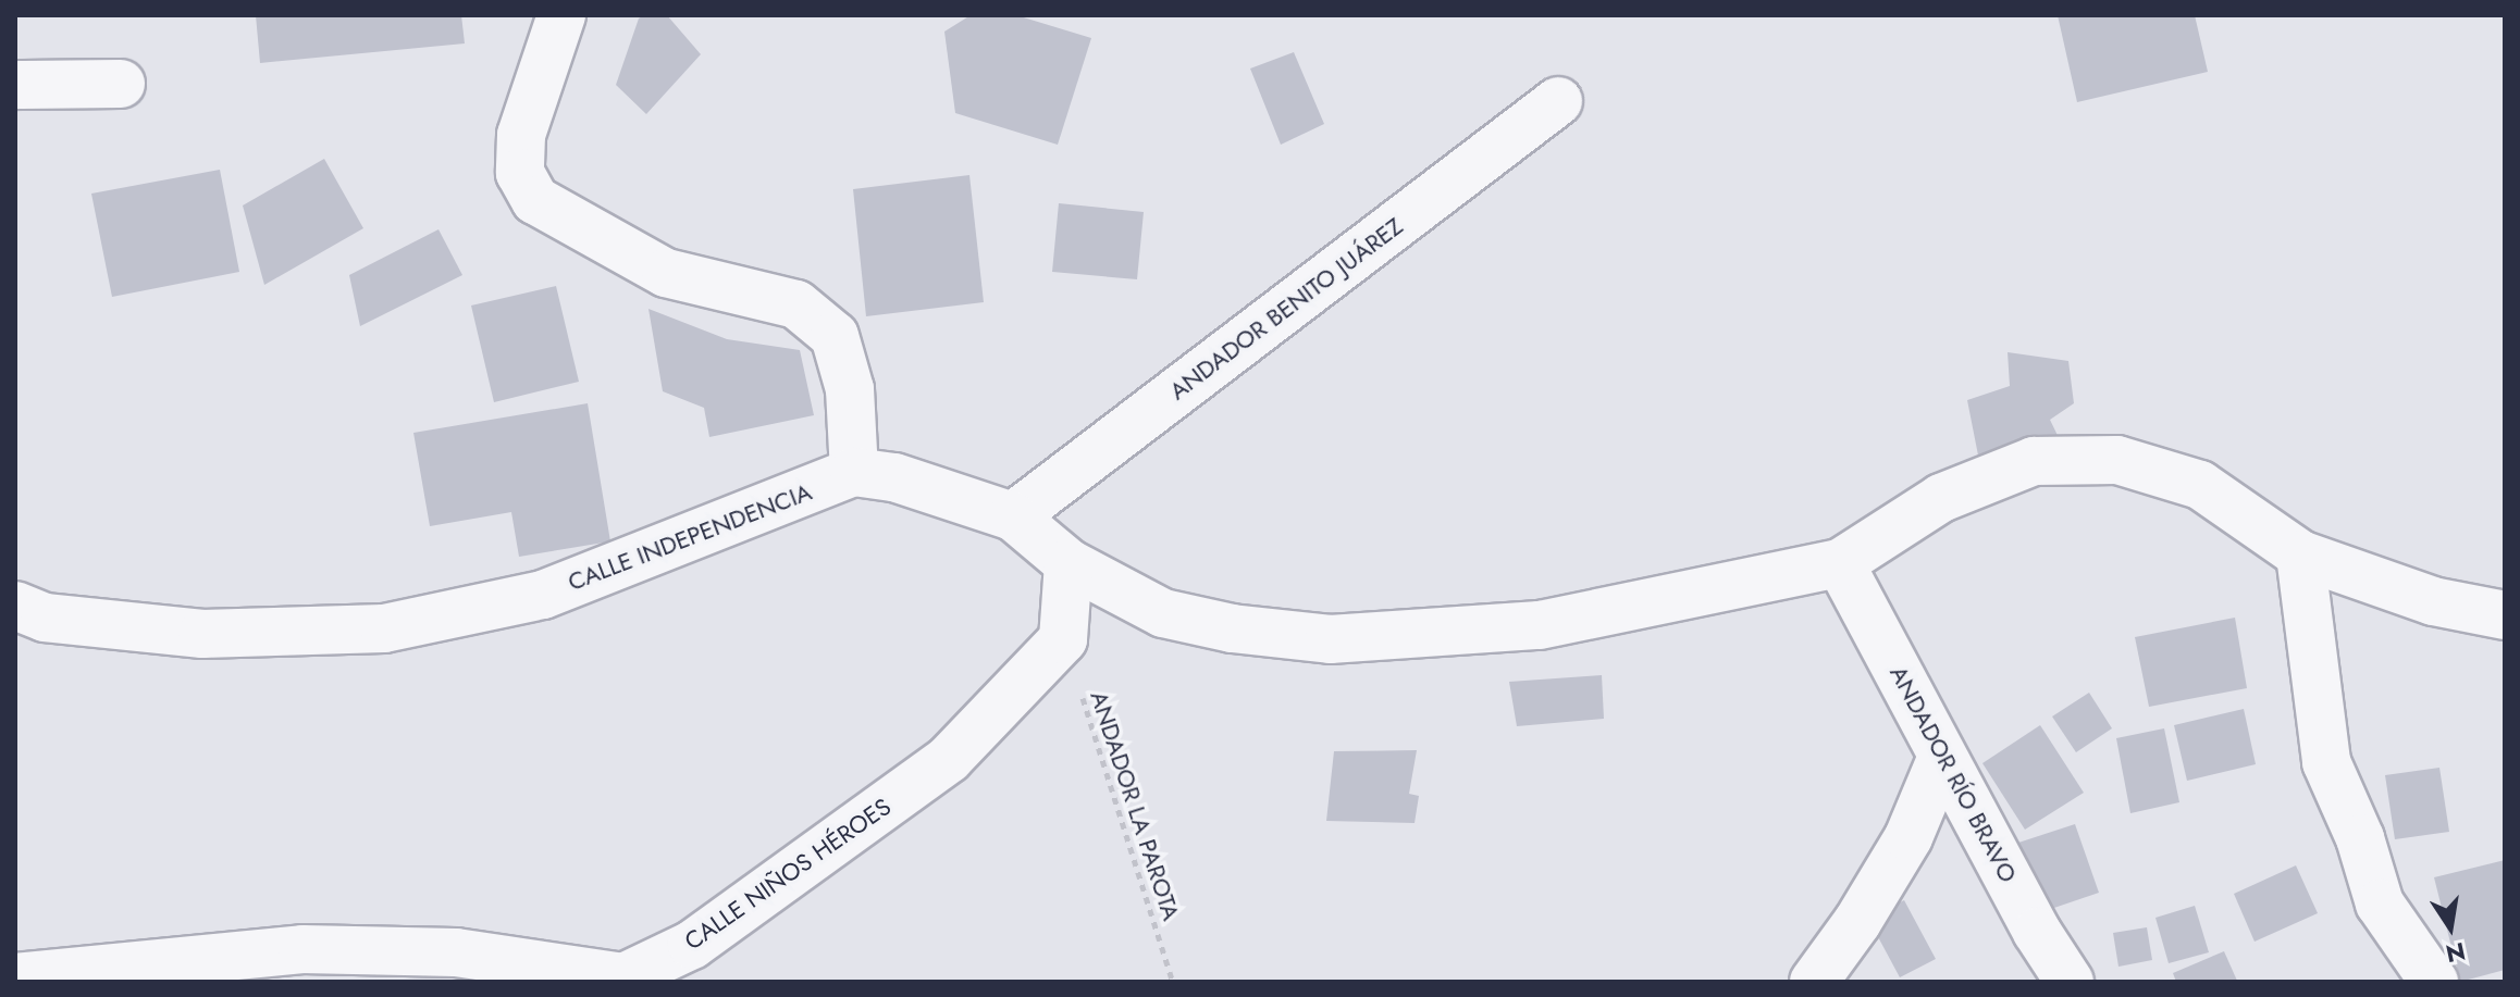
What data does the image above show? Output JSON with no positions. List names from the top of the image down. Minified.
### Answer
{"streets":{"street":["ANDADOR BENITO JUÁREZ","CALLE INDEPENDENCIA","ANDADOR RÍO BRAVO","CALLE NIÑOS HÉROES"],"path":["ANDADOR LA PAROTA"]},"crossings":[["ANDADOR BENITO JUÁREZ","CALLE INDEPENDENCIA"],["CALLE INDEPENDENCIA","ANDADOR RÍO BRAVO"],["ANDADOR LA PAROTA","CALLE NIÑOS HÉROES"]],"north":"bottom"}
